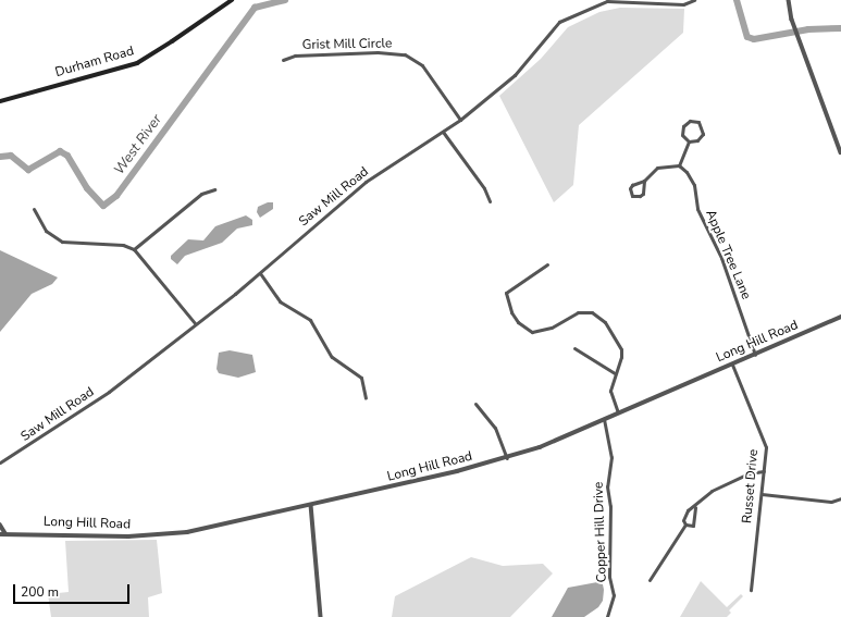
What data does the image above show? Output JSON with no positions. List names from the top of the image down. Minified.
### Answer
{"streets":{"main road":["Durham Road"],"street":["Grist Mill Circle","Saw Mill Road","Apple Tree Lane","Long Hill Road","Russet Drive","Copper Hill Drive"]},"crossings":[["Grist Mill Circle","Saw Mill Road"],["Apple Tree Lane","Long Hill Road"],["Long Hill Road","Russet Drive"],["Long Hill Road","Copper Hill Drive"]],"water":["West River"],"scale_bar":"200 m"}
